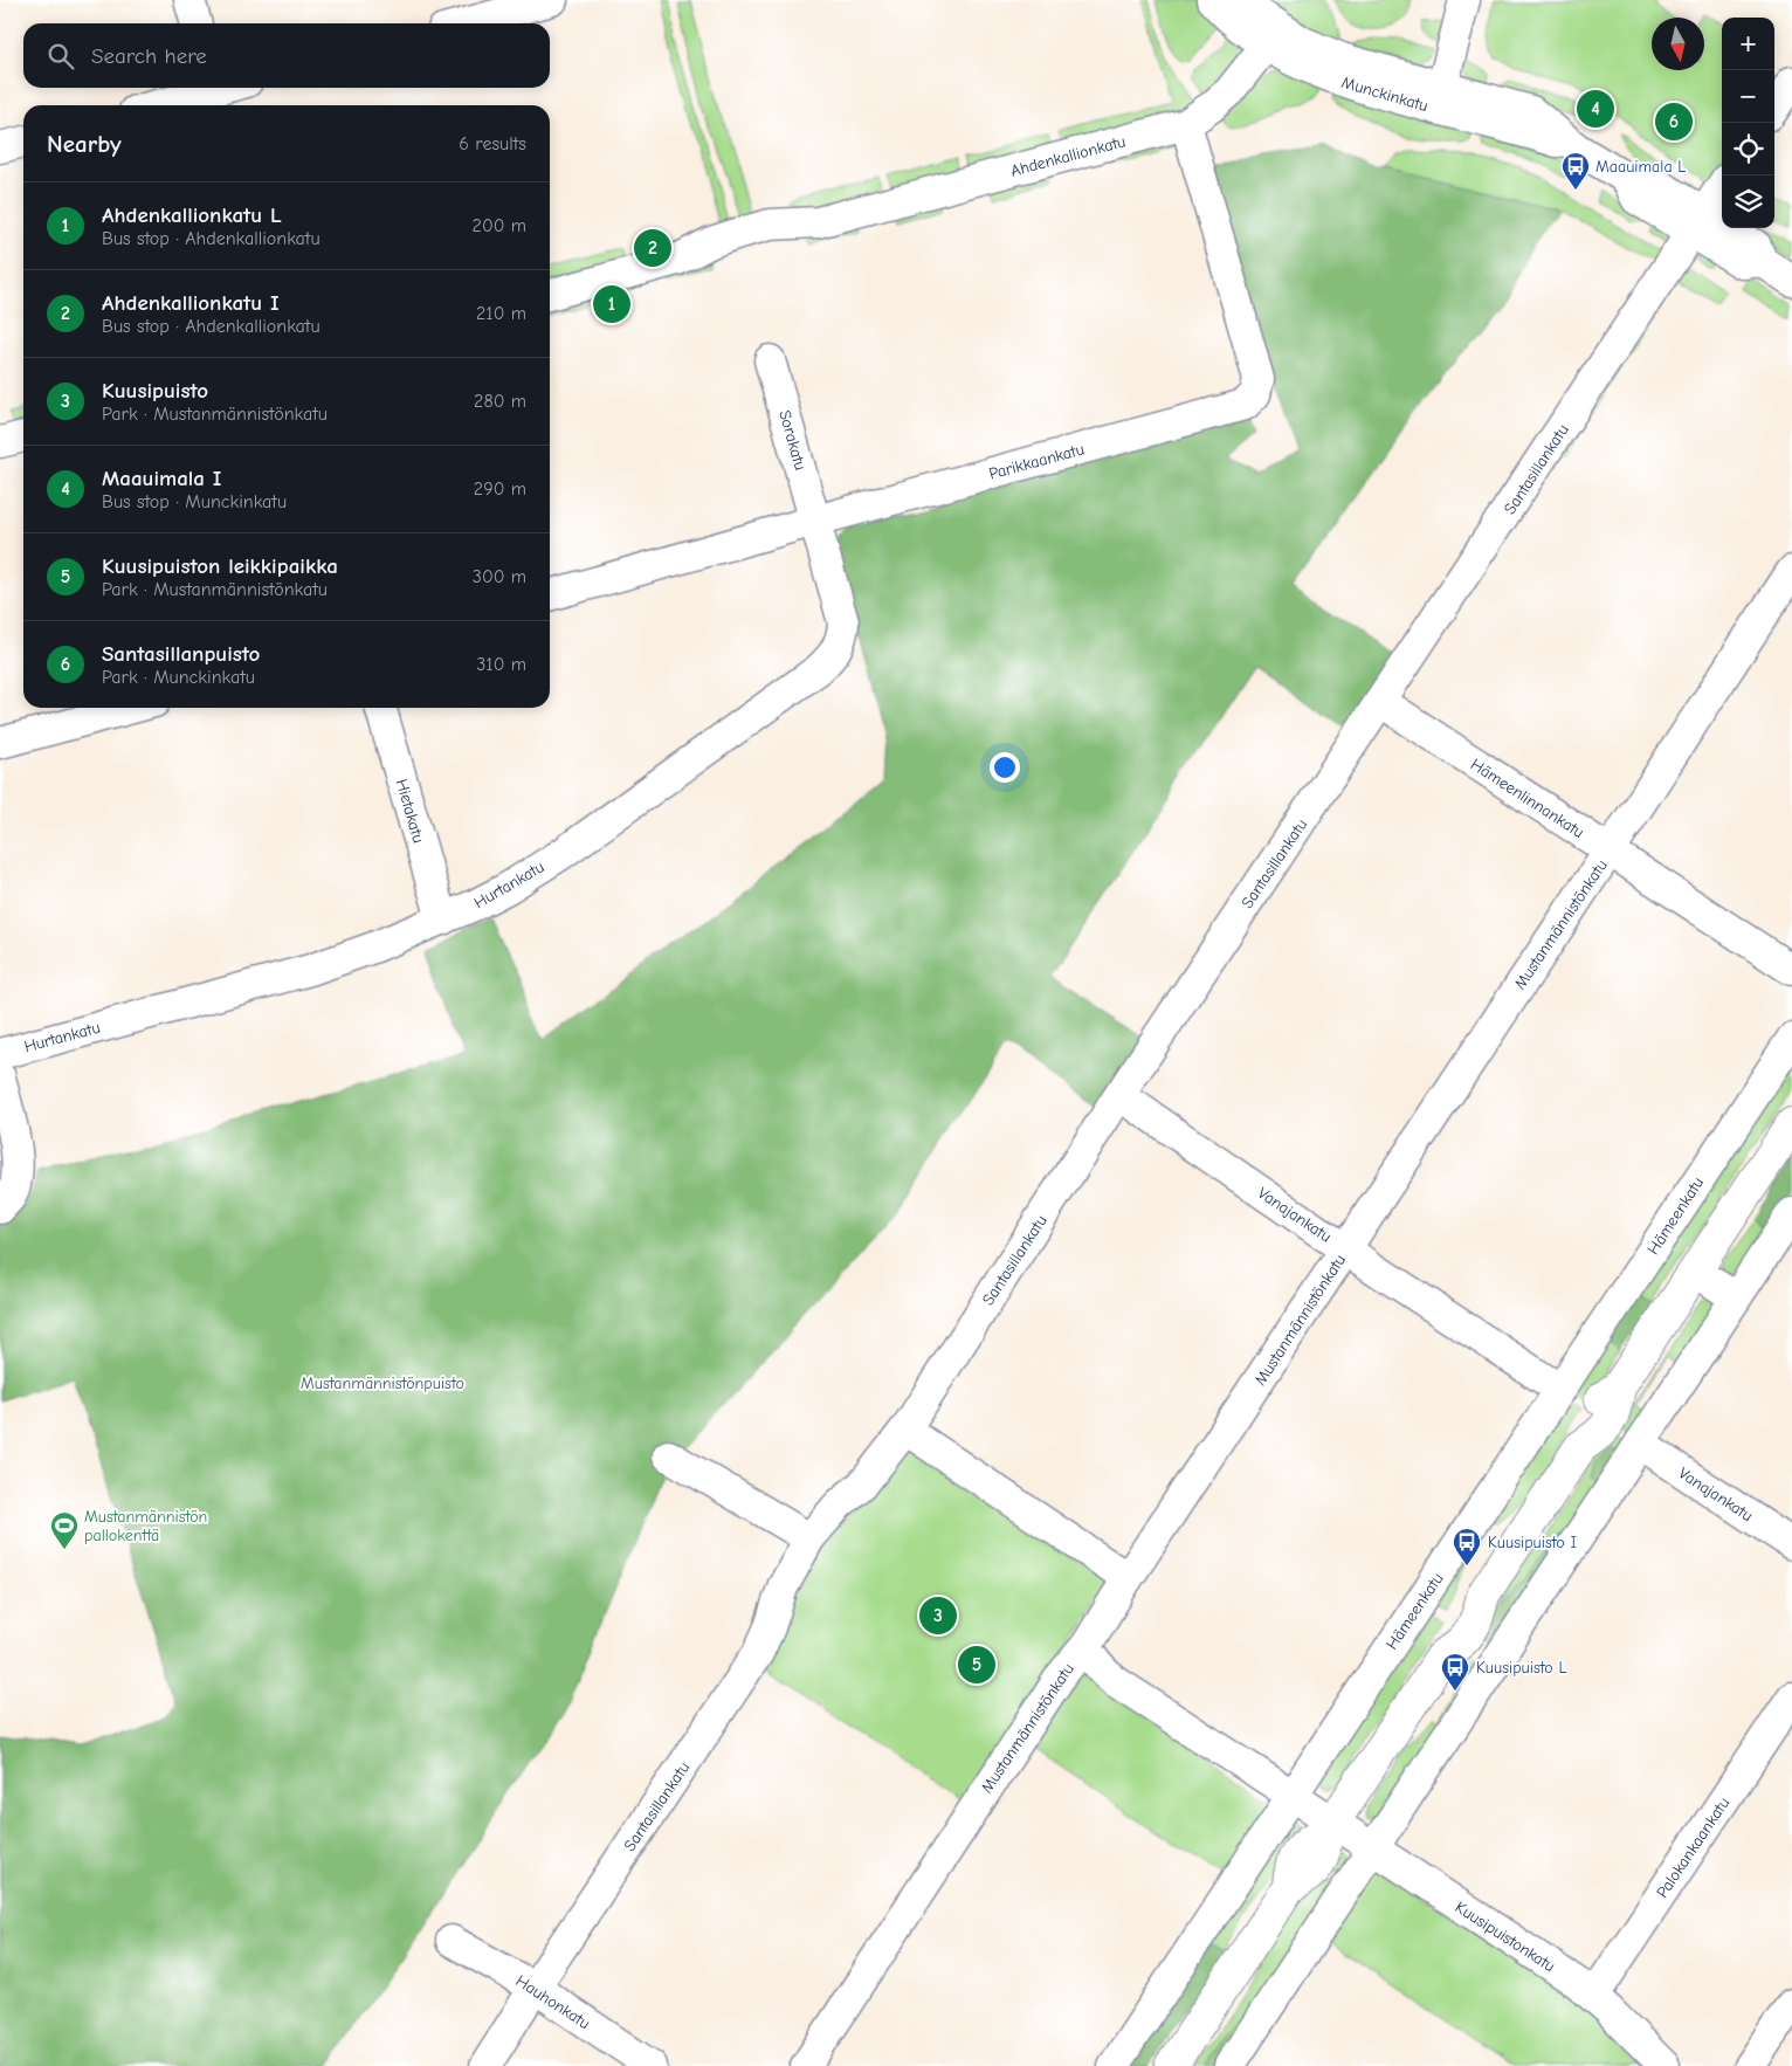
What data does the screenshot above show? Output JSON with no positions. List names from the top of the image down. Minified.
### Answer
{"streets":{"street":["Munckinkatu","Ahdenkallionkatu","Sorakatu","Parikkaankatu","Santasillankatu","Hämeenlinnankatu","Hietakatu","Hurtankatu","Mustanmännistönkatu","Vanajankatu","Hämeenkatu","Palokankaankatu","Kuusipuistonkatu","Hauhonkatu"]},"crossings":[["Munckinkatu","Ahdenkallionkatu"],["Munckinkatu","Santasillankatu"],["Ahdenkallionkatu","Parikkaankatu"],["Sorakatu","Parikkaankatu"],["Sorakatu","Hurtankatu"],["Parikkaankatu","Hurtankatu"],["Santasillankatu","Hämeenlinnankatu"],["Santasillankatu","Vanajankatu"],["Santasillankatu","Hauhonkatu"],["Hämeenlinnankatu","Mustanmännistönkatu"],["Hietakatu","Hurtankatu"],["Mustanmännistönkatu","Vanajankatu"],["Mustanmännistönkatu","Kuusipuistonkatu"],["Vanajankatu","Hämeenkatu"],["Hämeenkatu","Kuusipuistonkatu"],["Palokankaankatu","Kuusipuistonkatu"]],"parks":["Mustanmännistönpuisto"],"places":{"bus stop":["Maauimala L","Kuusipuisto I","Kuusipuisto L"],"sports":["Mustanmännistön pallokenttä"]},"north":"bottom","page":{"map_buttons":["+","−"],"search":"Search here","pins":["4","6","2","1","3","5"],"heading":["Nearby","6 results"],"list":[{"mark":"1","name":"Ahdenkallionkatu L","note":"Bus stop · Ahdenkallionkatu","value":"200 m"},{"mark":"2","name":"Ahdenkallionkatu I","note":"Bus stop · Ahdenkallionkatu","value":"210 m"},{"mark":"3","name":"Kuusipuisto","note":"Park · Mustanmännistönkatu","value":"280 m"},{"mark":"4","name":"Maauimala I","note":"Bus stop · Munckinkatu","value":"290 m"},{"mark":"5","name":"Kuusipuiston leikkipaikka","note":"Park · Mustanmännistönkatu","value":"300 m"},{"mark":"6","name":"Santasillanpuisto","note":"Park · Munckinkatu","value":"310 m"}]}}
